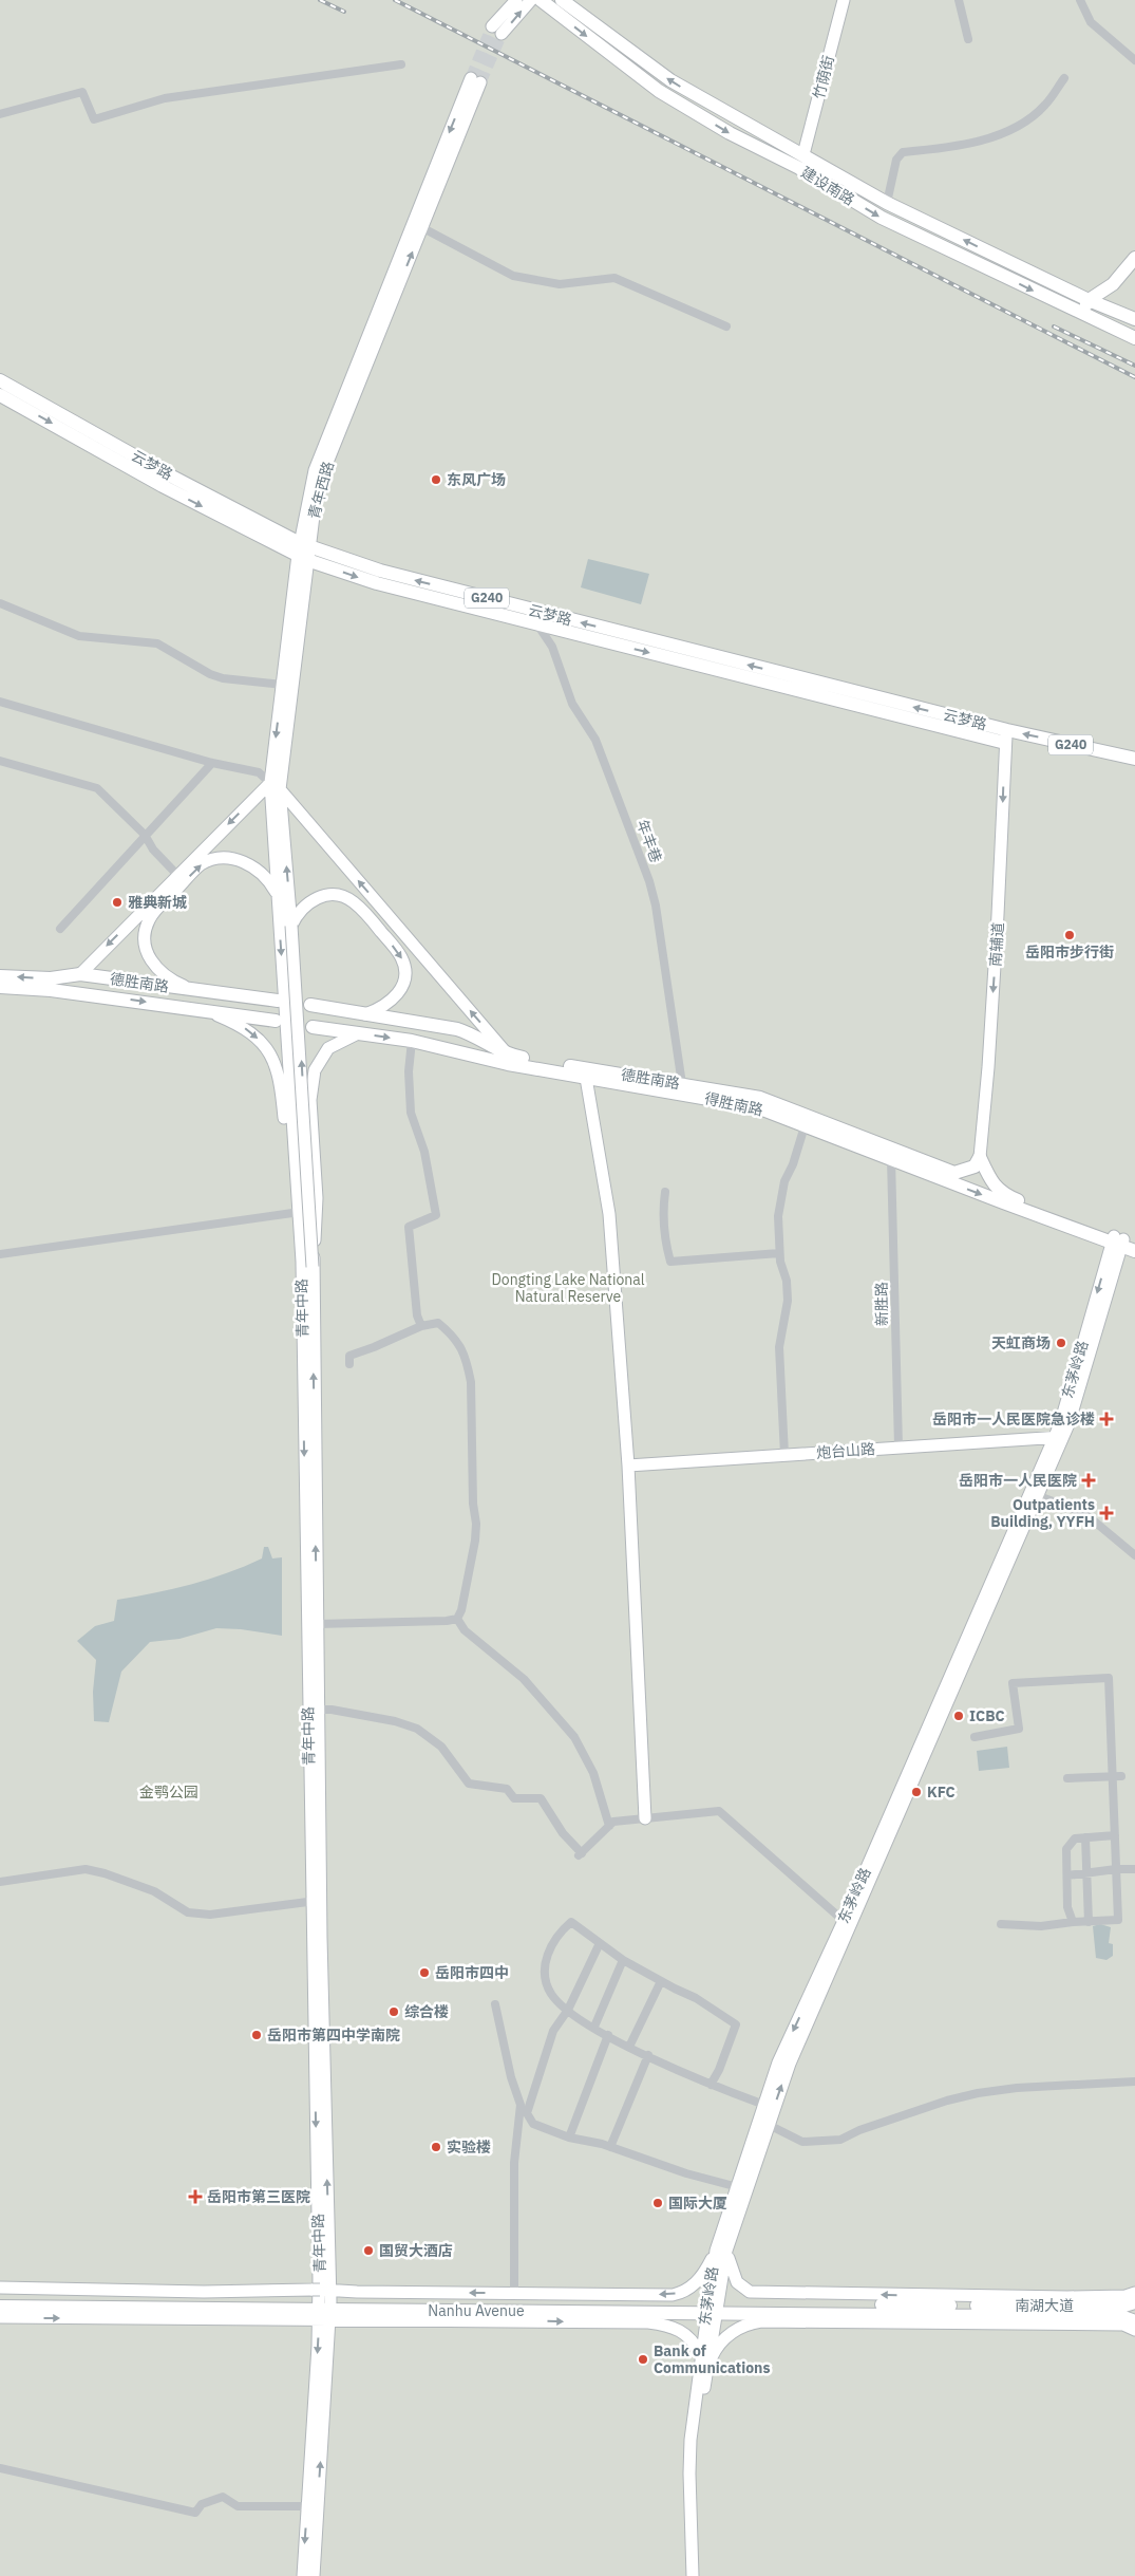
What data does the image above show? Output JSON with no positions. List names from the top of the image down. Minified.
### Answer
{"streets":{"main road":["竹荫街","建设南路","云梦路","青年西路","G240","南辅道","德胜南路","得胜南路","青年中路","东茅岭路","炮台山路","南湖大道","Nanhu Avenue"],"street":["年丰巷","新胜路"]},"crossings":[["竹荫街","建设南路"],["云梦路","青年西路"],["云梦路","G240"],["云梦路","南辅道"],["青年西路","G240"],["青年西路","青年中路"],["G240","年丰巷"],["G240","南辅道"],["年丰巷","德胜南路"],["南辅道","德胜南路"],["南辅道","得胜南路"],["德胜南路","得胜南路"],["得胜南路","新胜路"],["得胜南路","东茅岭路"],["新胜路","炮台山路"],["青年中路","Nanhu Avenue"],["东茅岭路","炮台山路"],["东茅岭路","Nanhu Avenue"],["南湖大道","Nanhu Avenue"]],"one_way":["南辅道"],"parks":["Dongting Lake National Natural Reserve","金鹗公园"],"places":{"other":["东风广场","雅典新城","岳阳市步行街","天虹商场","ICBC","KFC","岳阳市四中","综合楼","岳阳市第四中学南院","实验楼","国际大厦","国贸大酒店","Bank of Communications"],"health":["岳阳市一人民医院急诊楼","岳阳市一人民医院","Outpatients Building, YYFH","岳阳市第三医院"]}}
